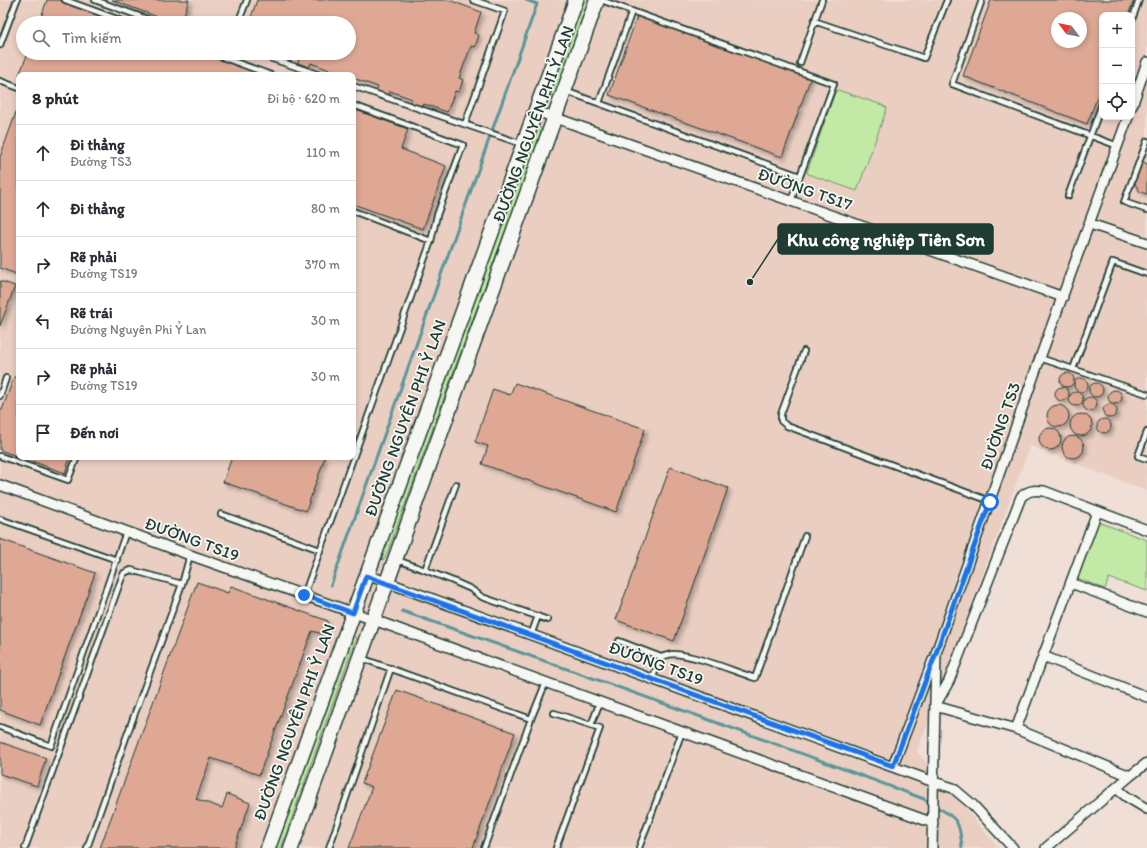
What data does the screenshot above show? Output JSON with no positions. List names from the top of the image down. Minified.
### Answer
{"streets":{"main road":["ĐƯỜNG NGUYÊN PHI Ỷ LAN"],"street":["ĐƯỜNG TS17","ĐƯỜNG TS3","ĐƯỜNG TS19"]},"crossings":[["ĐƯỜNG NGUYÊN PHI Ỷ LAN","ĐƯỜNG TS17"],["ĐƯỜNG NGUYÊN PHI Ỷ LAN","ĐƯỜNG TS19"],["ĐƯỜNG TS17","ĐƯỜNG TS3"],["ĐƯỜNG TS3","ĐƯỜNG TS19"]],"places":["Khu công nghiệp Tiên Sơn"],"north":"top left","page":{"map_buttons":["+","−"],"search":"Tìm kiếm","heading":["8 phút","Đi bộ · 620 m"],"list":[["Đi thẳng","Đường TS3","110 m"],["Đi thẳng","80 m"],["Rẽ phải","Đường TS19","370 m"],["Rẽ trái","Đường Nguyên Phi Ỷ Lan","30 m"],["Rẽ phải","Đường TS19","30 m"],"Đến nơi"]}}
